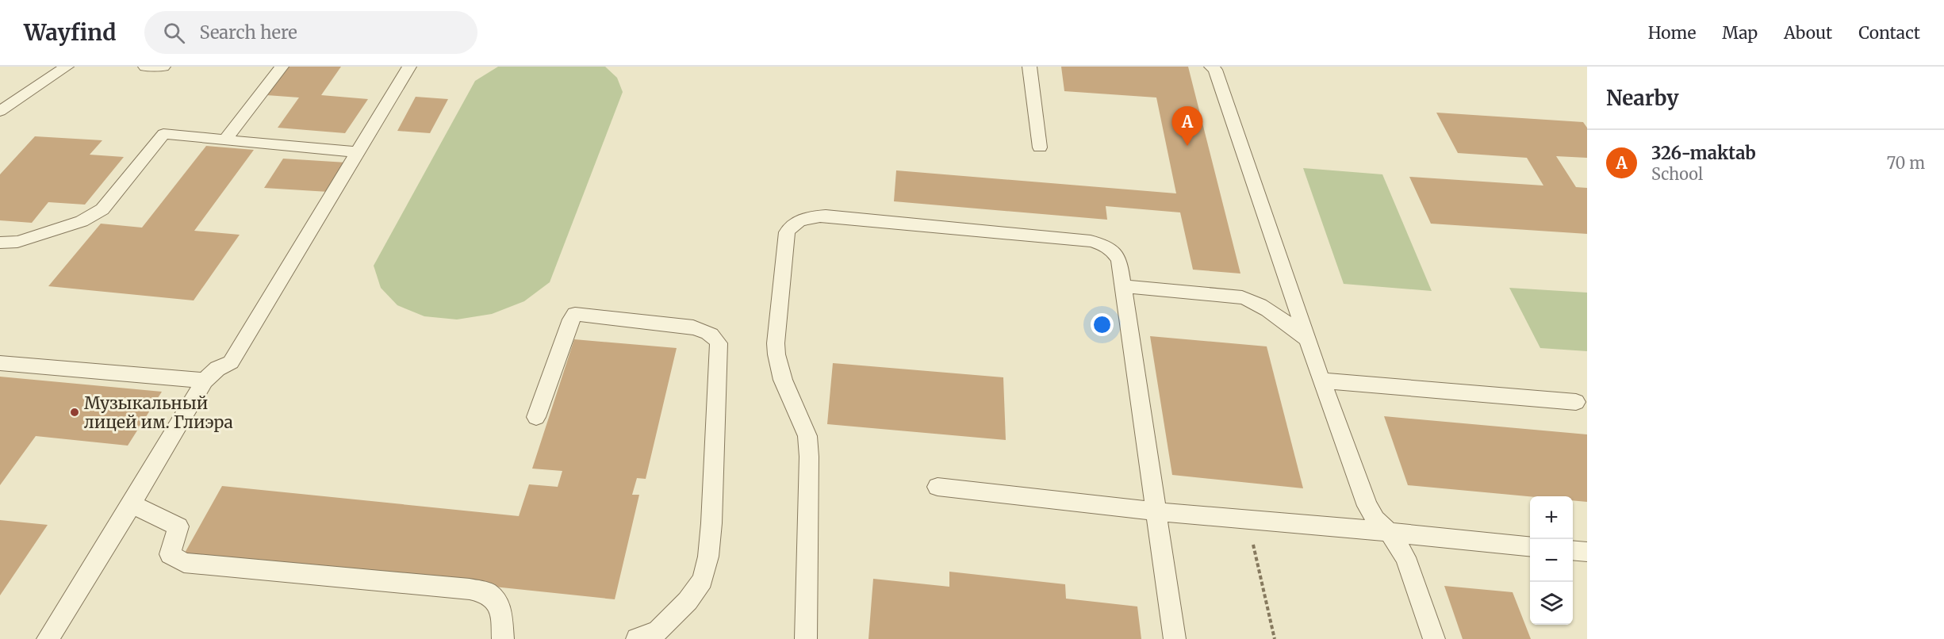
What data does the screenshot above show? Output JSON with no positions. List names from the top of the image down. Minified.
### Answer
{"places":["Музыкальный лицей им. Глиэра"],"page":{"header":"Wayfind","search":"Search here","nav":["Home","Map","About","Contact"],"heading":"Nearby","pins":"A","list":[{"mark":"A","name":"326-maktab","note":"School","value":"70 m"}],"map_buttons":["+","−"]}}
